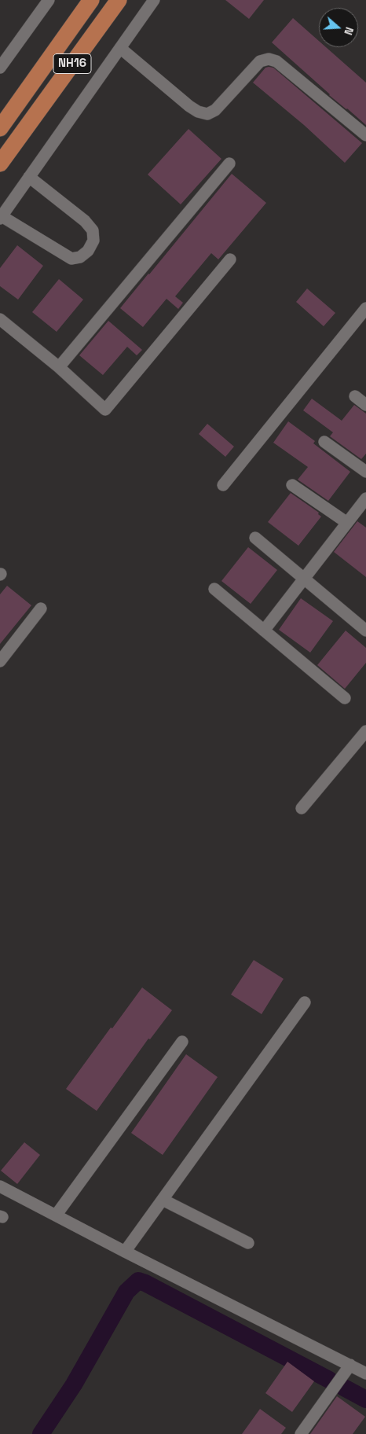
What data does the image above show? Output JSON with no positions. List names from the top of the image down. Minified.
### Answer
{"streets":{"highway":["NH16"]},"north":"right"}
